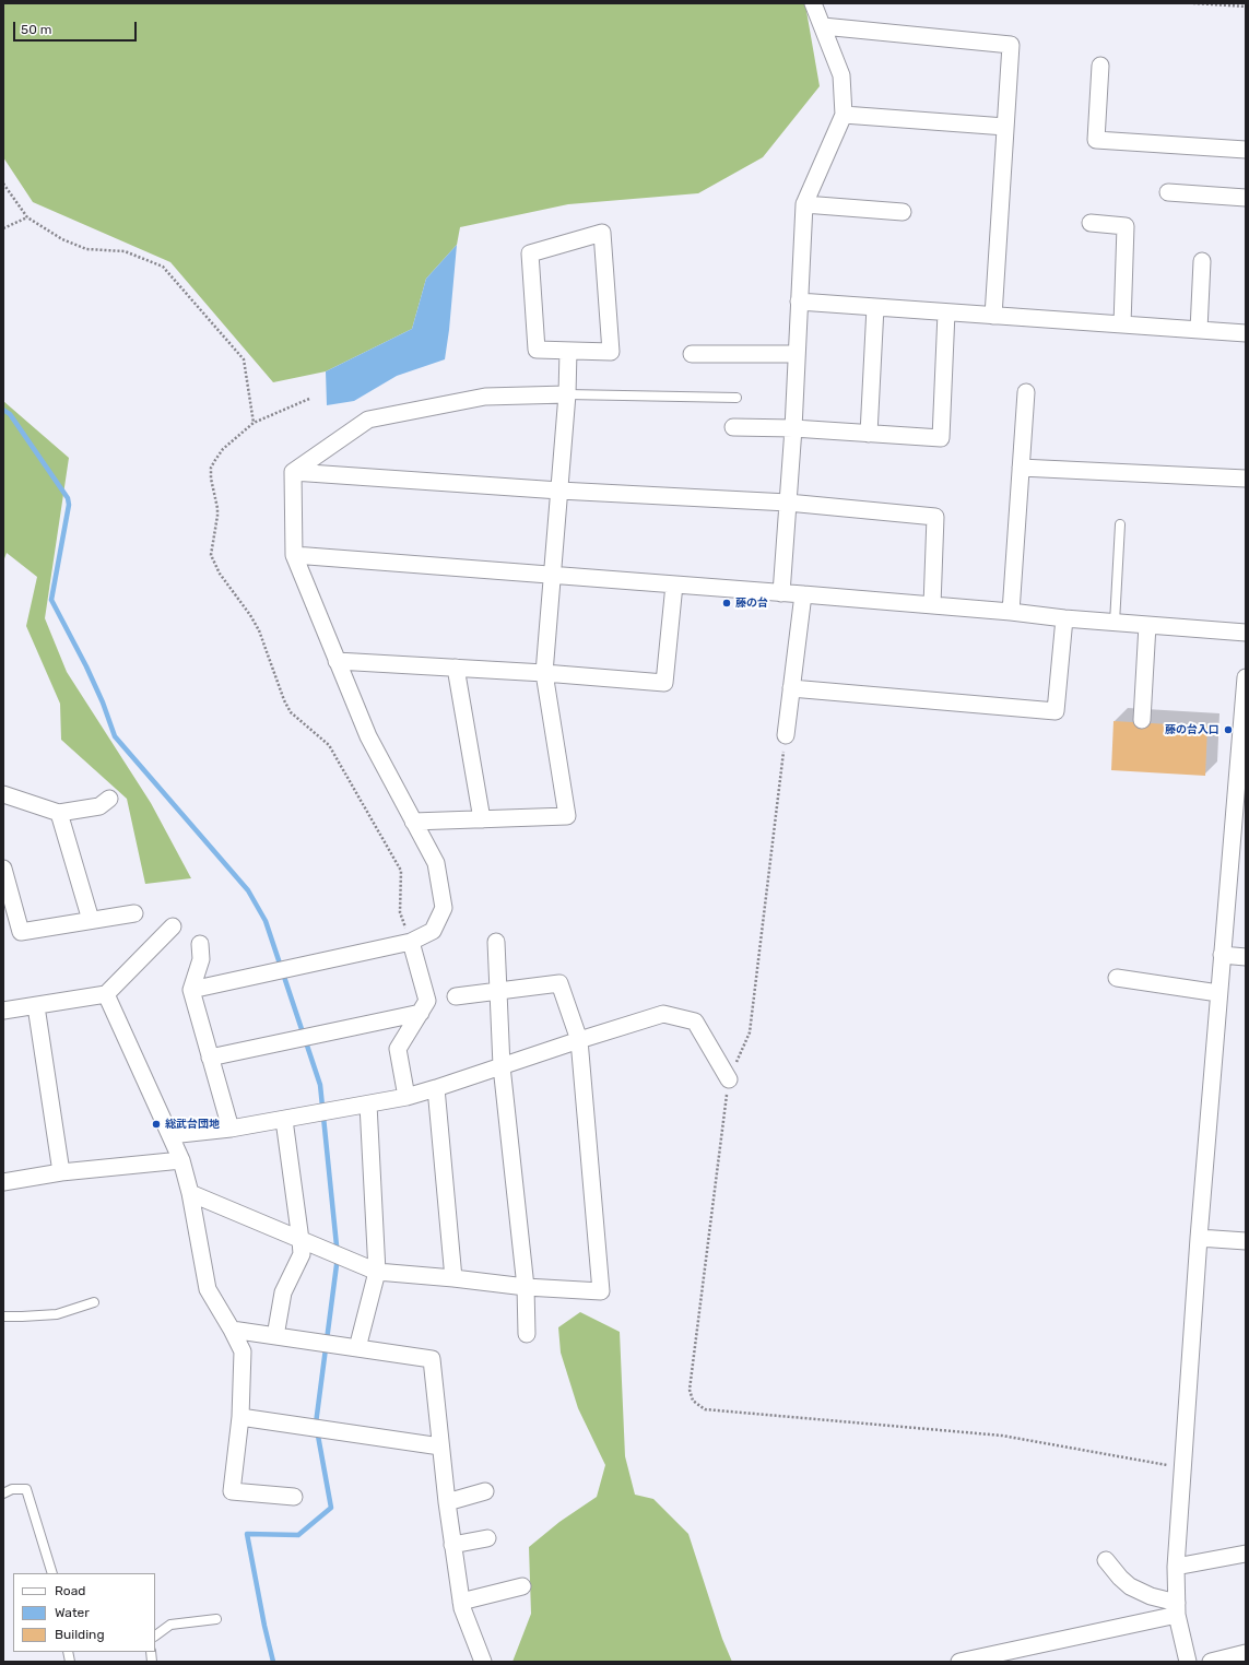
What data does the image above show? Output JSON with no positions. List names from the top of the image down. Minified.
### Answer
{"places":["藤の台","藤の台入口","総武台団地"],"legend":["Road","Water","Building"],"scale_bar":"50 m"}
